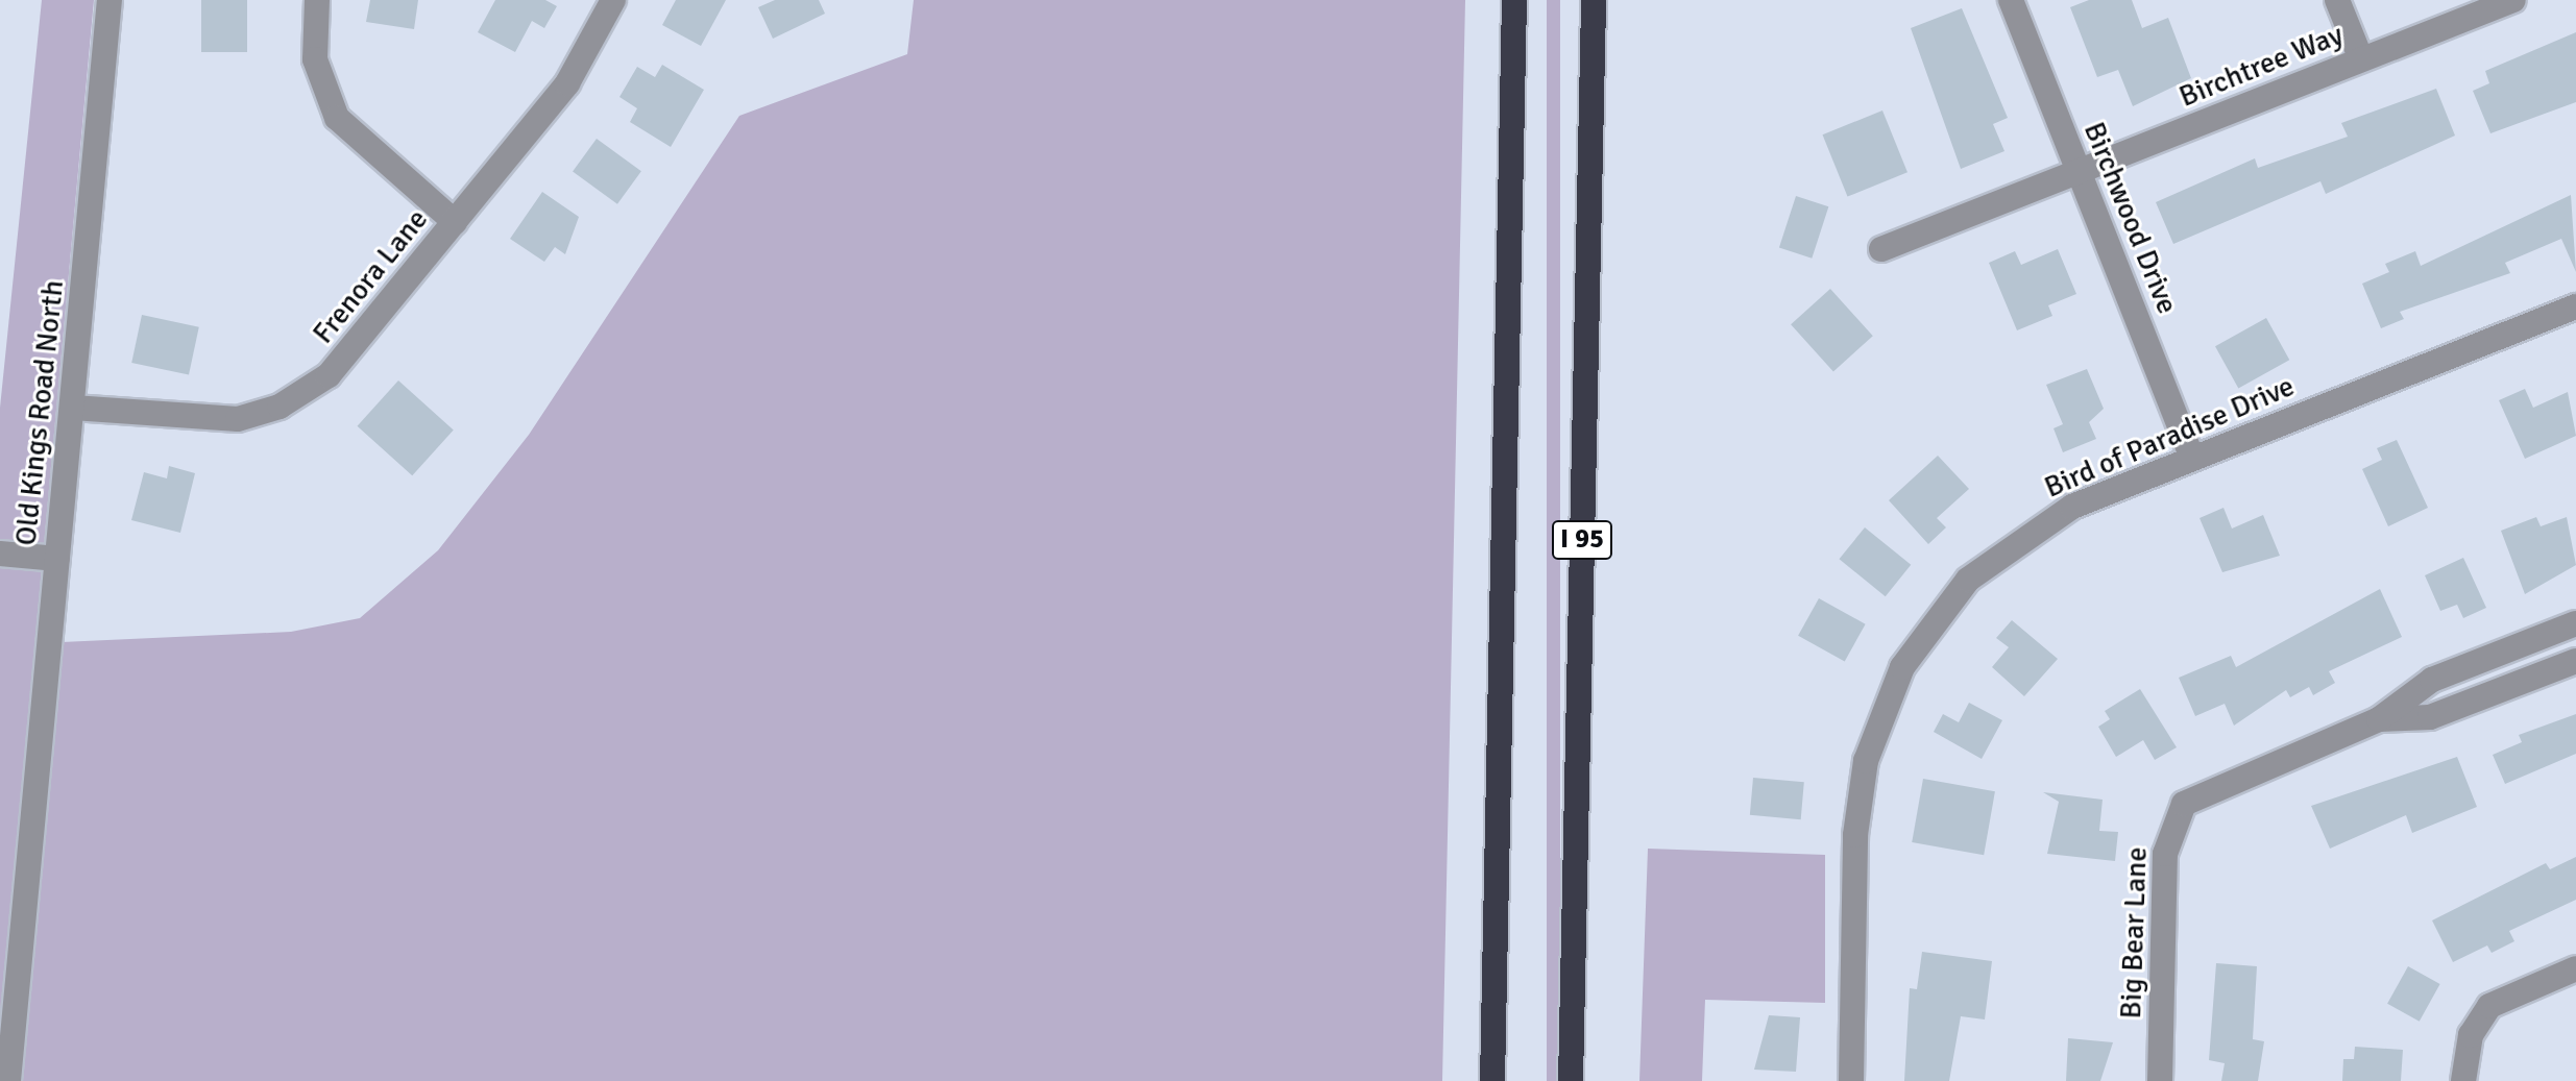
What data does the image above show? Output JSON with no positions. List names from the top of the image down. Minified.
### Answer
{"streets":{"highway":["I 95"],"street":["Birchtree Way","Birchwood Drive","Frenora Lane","Old Kings Road North","Bird of Paradise Drive","Big Bear Lane"]},"crossings":[["Birchtree Way","Birchwood Drive"],["Birchwood Drive","Bird of Paradise Drive"],["Frenora Lane","Old Kings Road North"]]}
